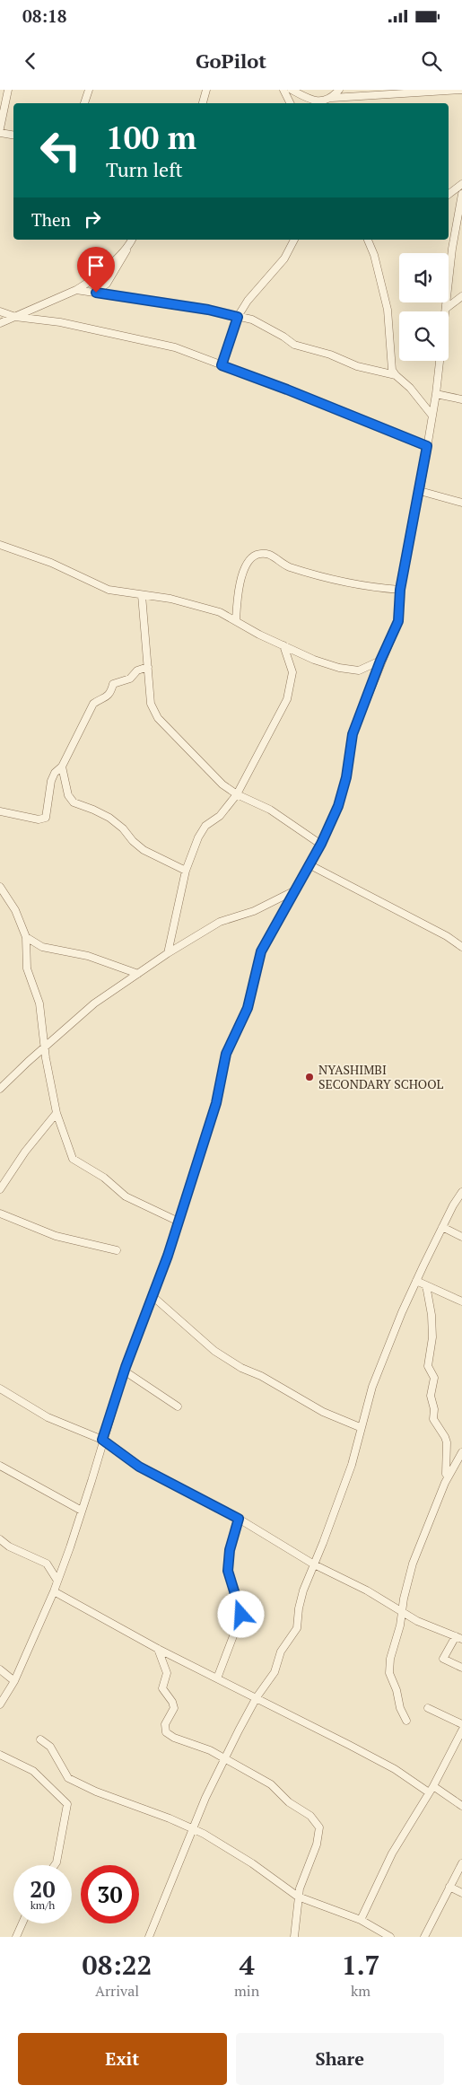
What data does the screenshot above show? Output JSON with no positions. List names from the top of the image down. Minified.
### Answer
{"places":["NYASHIMBI SECONDARY SCHOOL"],"page":{"status":"08:18","header":"GoPilot","turn":["100 m","Turn left"],"then":"Then","speed":"20 km/h","limit":"30","eta":["08:22","Arrival","4","min","1.7","km"],"buttons":["Exit","Share"]}}
